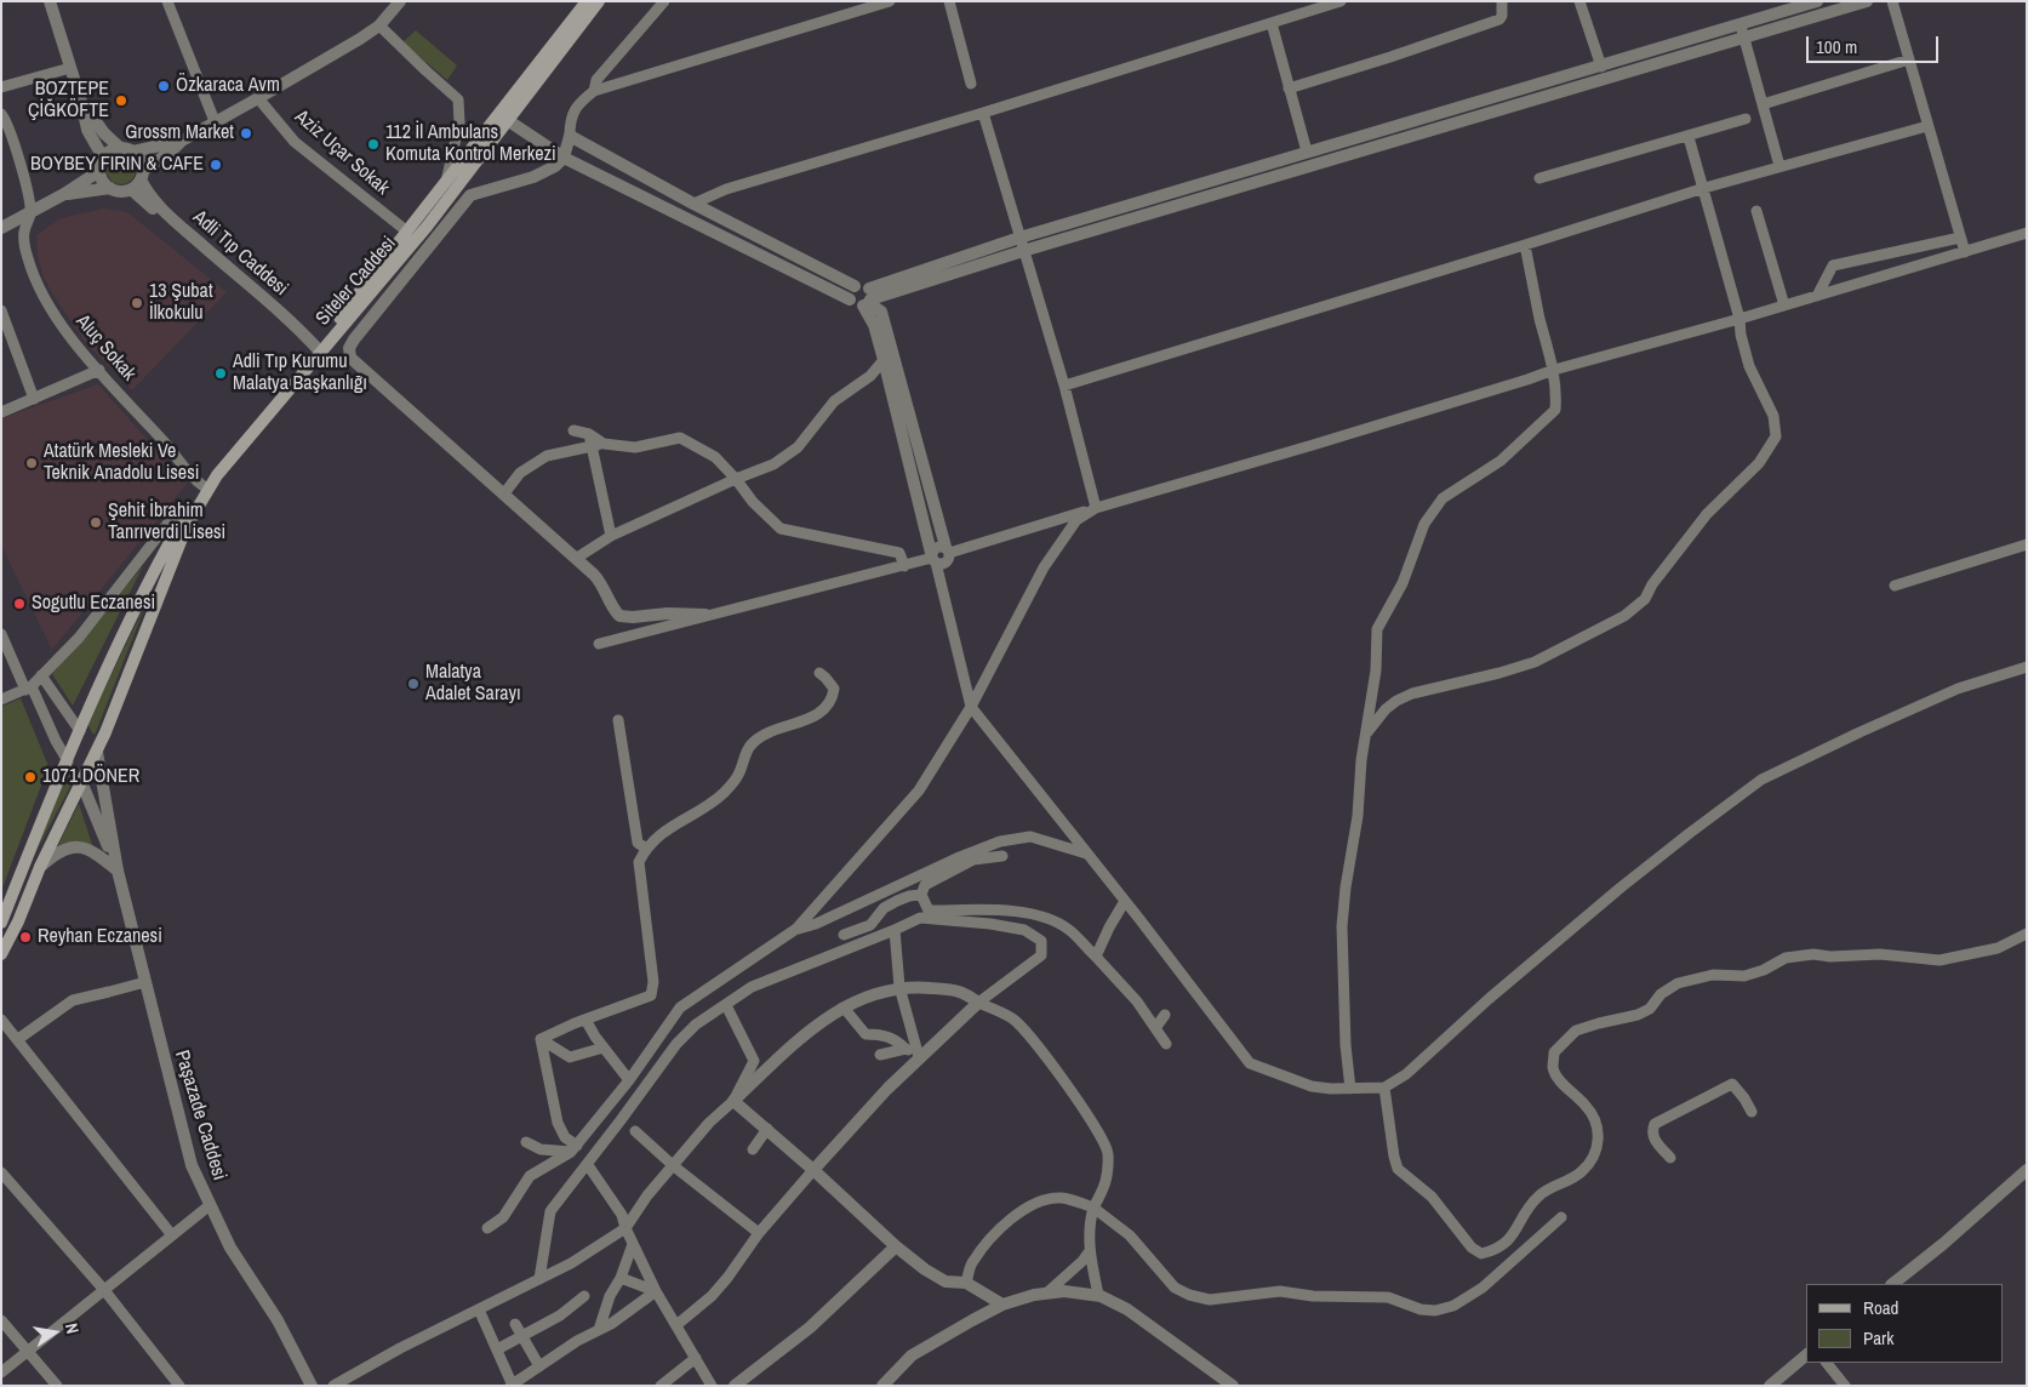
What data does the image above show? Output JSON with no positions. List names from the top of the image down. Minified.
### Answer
{"streets":{"main road":["Siteler Caddesi"],"street":["Aziz Uçar Sokak","Adli Tıp Caddesi","Aluç Sokak","Paşazade Caddesi"]},"crossings":[["Aziz Uçar Sokak","Siteler Caddesi"],["Adli Tıp Caddesi","Siteler Caddesi"],["Siteler Caddesi","Aluç Sokak"],["Siteler Caddesi","Paşazade Caddesi"]],"places":["Özkaraca Avm","BOZTEPE ÇİĞKÖFTE","Grossm Market","112 İl Ambulans Komuta Kontrol Merkezi","BOYBEY FIRIN & CAFE","13 Şubat İlkokulu","Adli Tıp Kurumu Malatya Başkanlığı","Atatürk Mesleki Ve Teknik Anadolu Lisesi","Şehit İbrahim Tanrıverdi Lisesi","Sogutlu Eczanesi","Malatya Adalet Sarayı","1071 DÖNER","Reyhan Eczanesi"],"legend":["Road","Park"],"scale_bar":"100 m","north":"right"}
